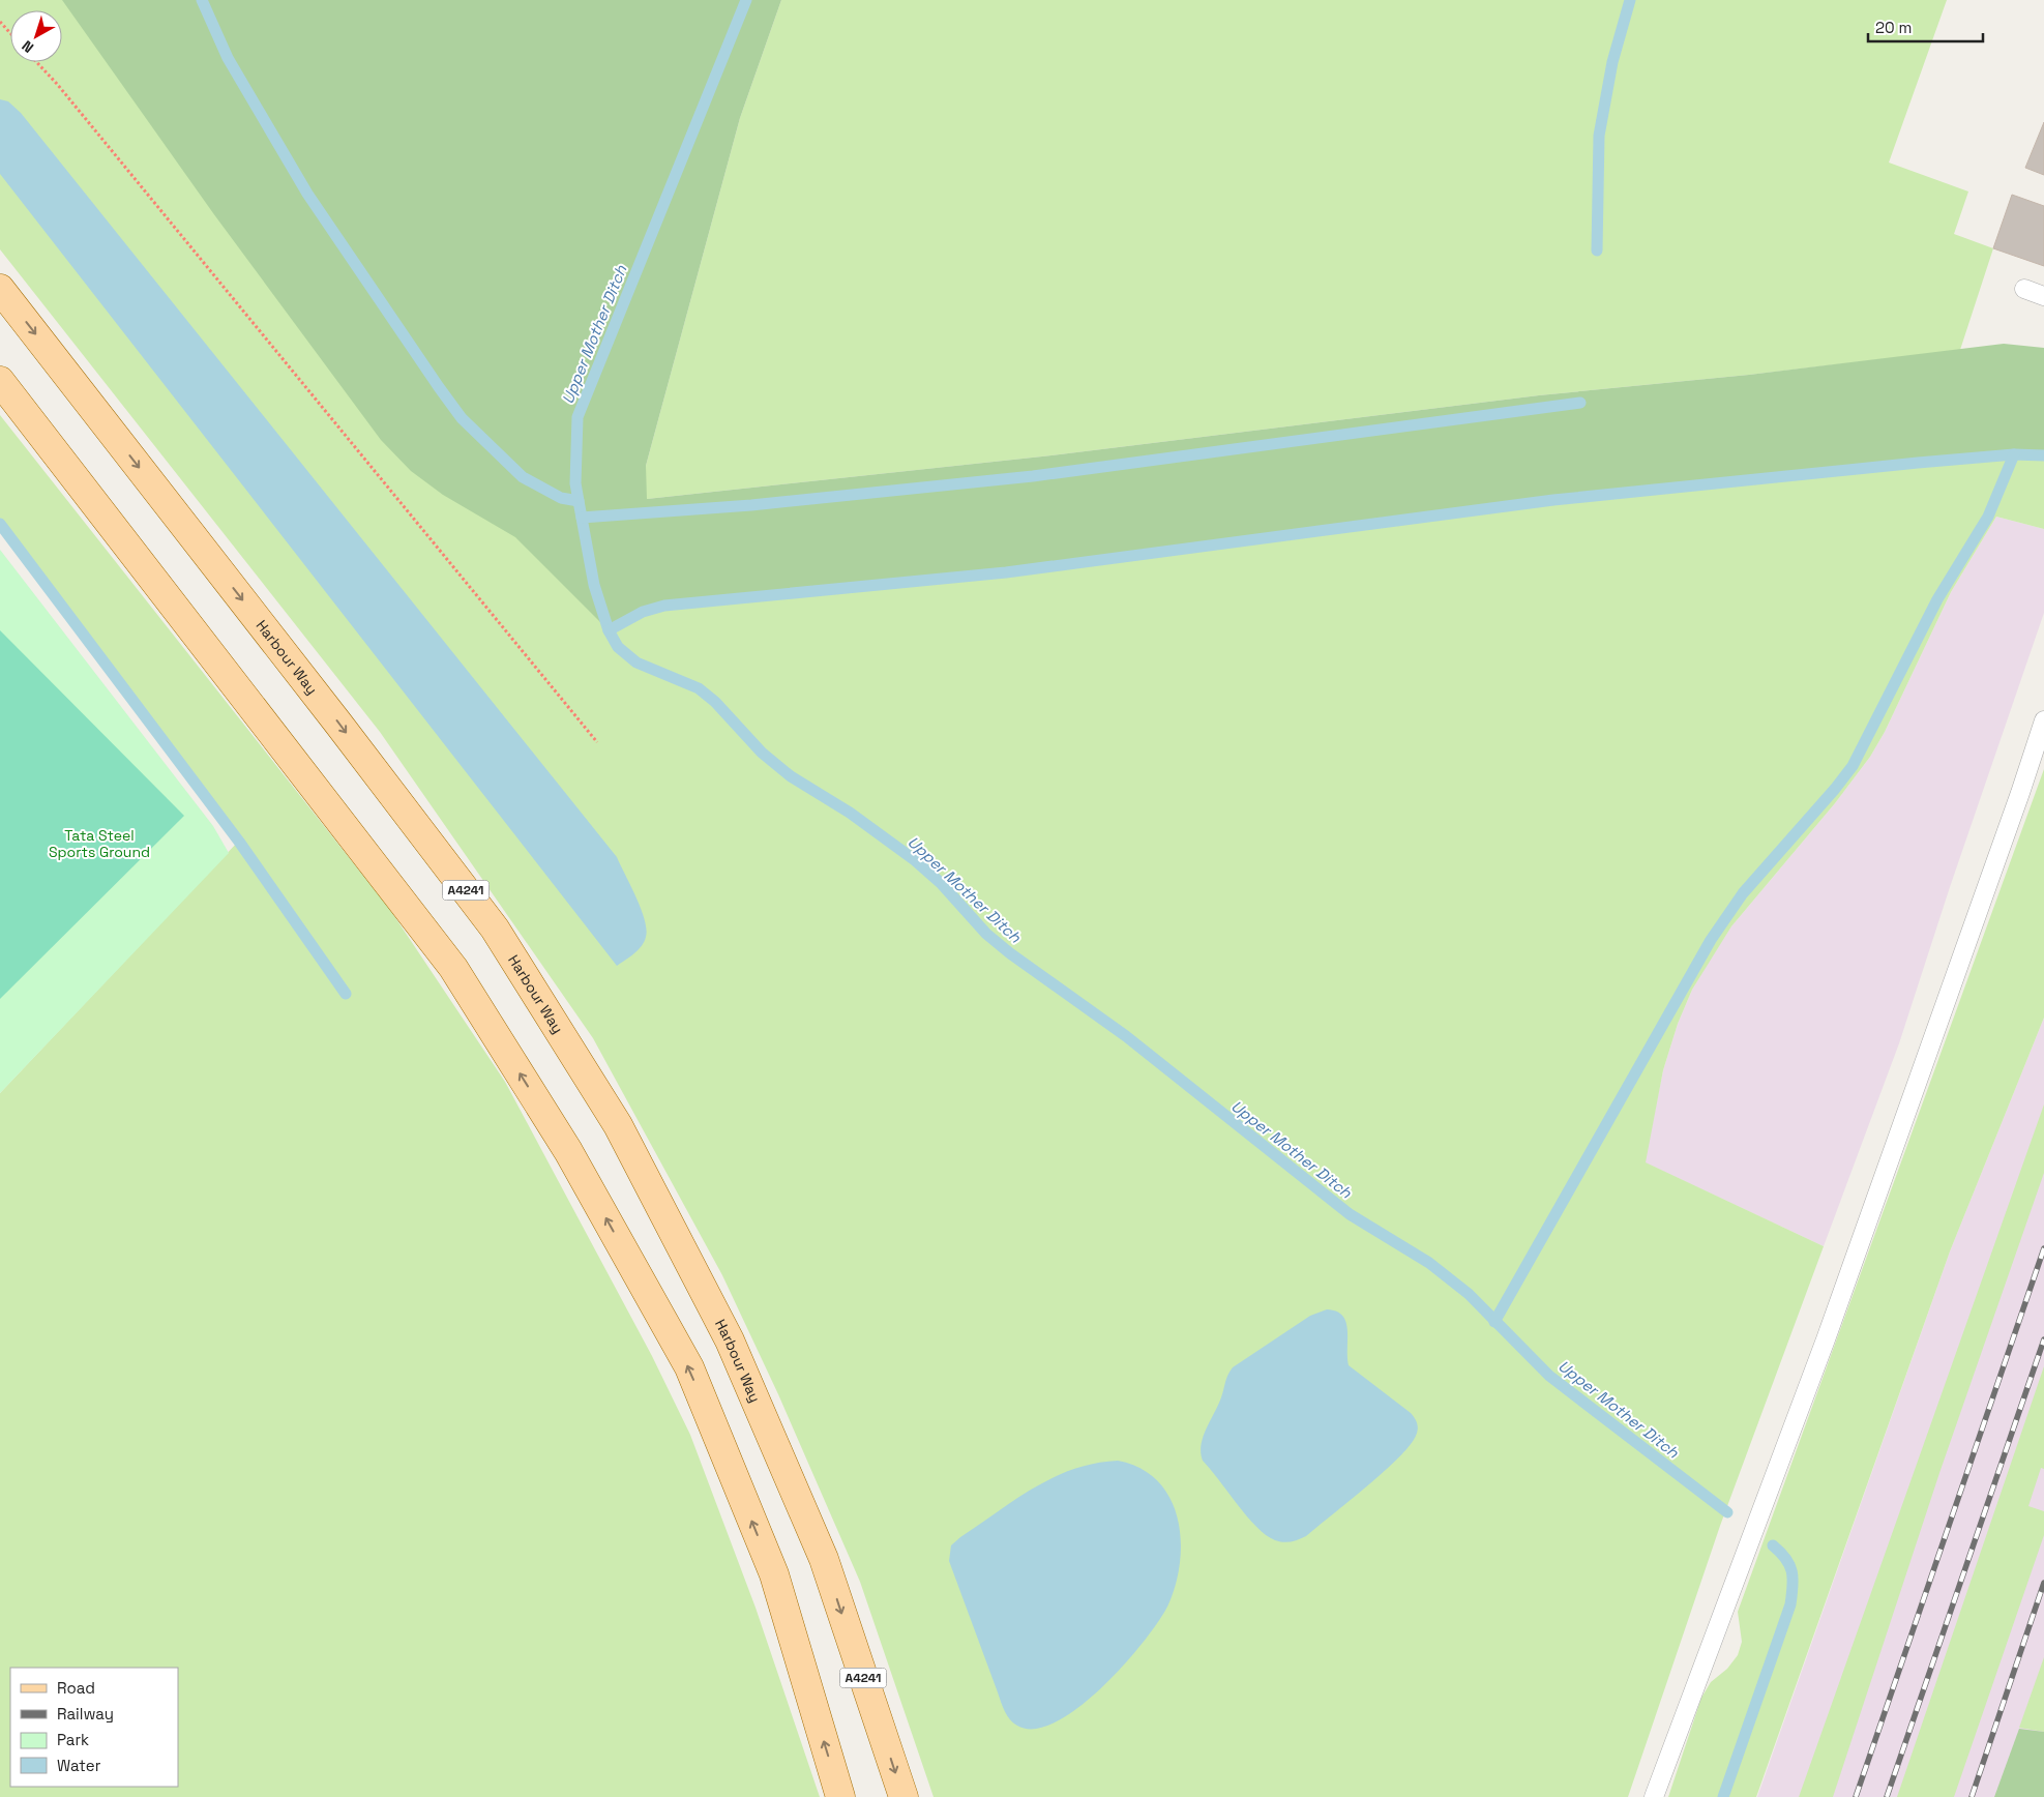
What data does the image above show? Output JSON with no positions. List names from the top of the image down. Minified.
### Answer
{"streets":{"main road":["Harbour Way","A4241"]},"water":["Upper Mother Ditch"],"parks":["Tata Steel Sports Ground"],"legend":["Road","Railway","Park","Water"],"scale_bar":"20 m","north":"bottom left"}
